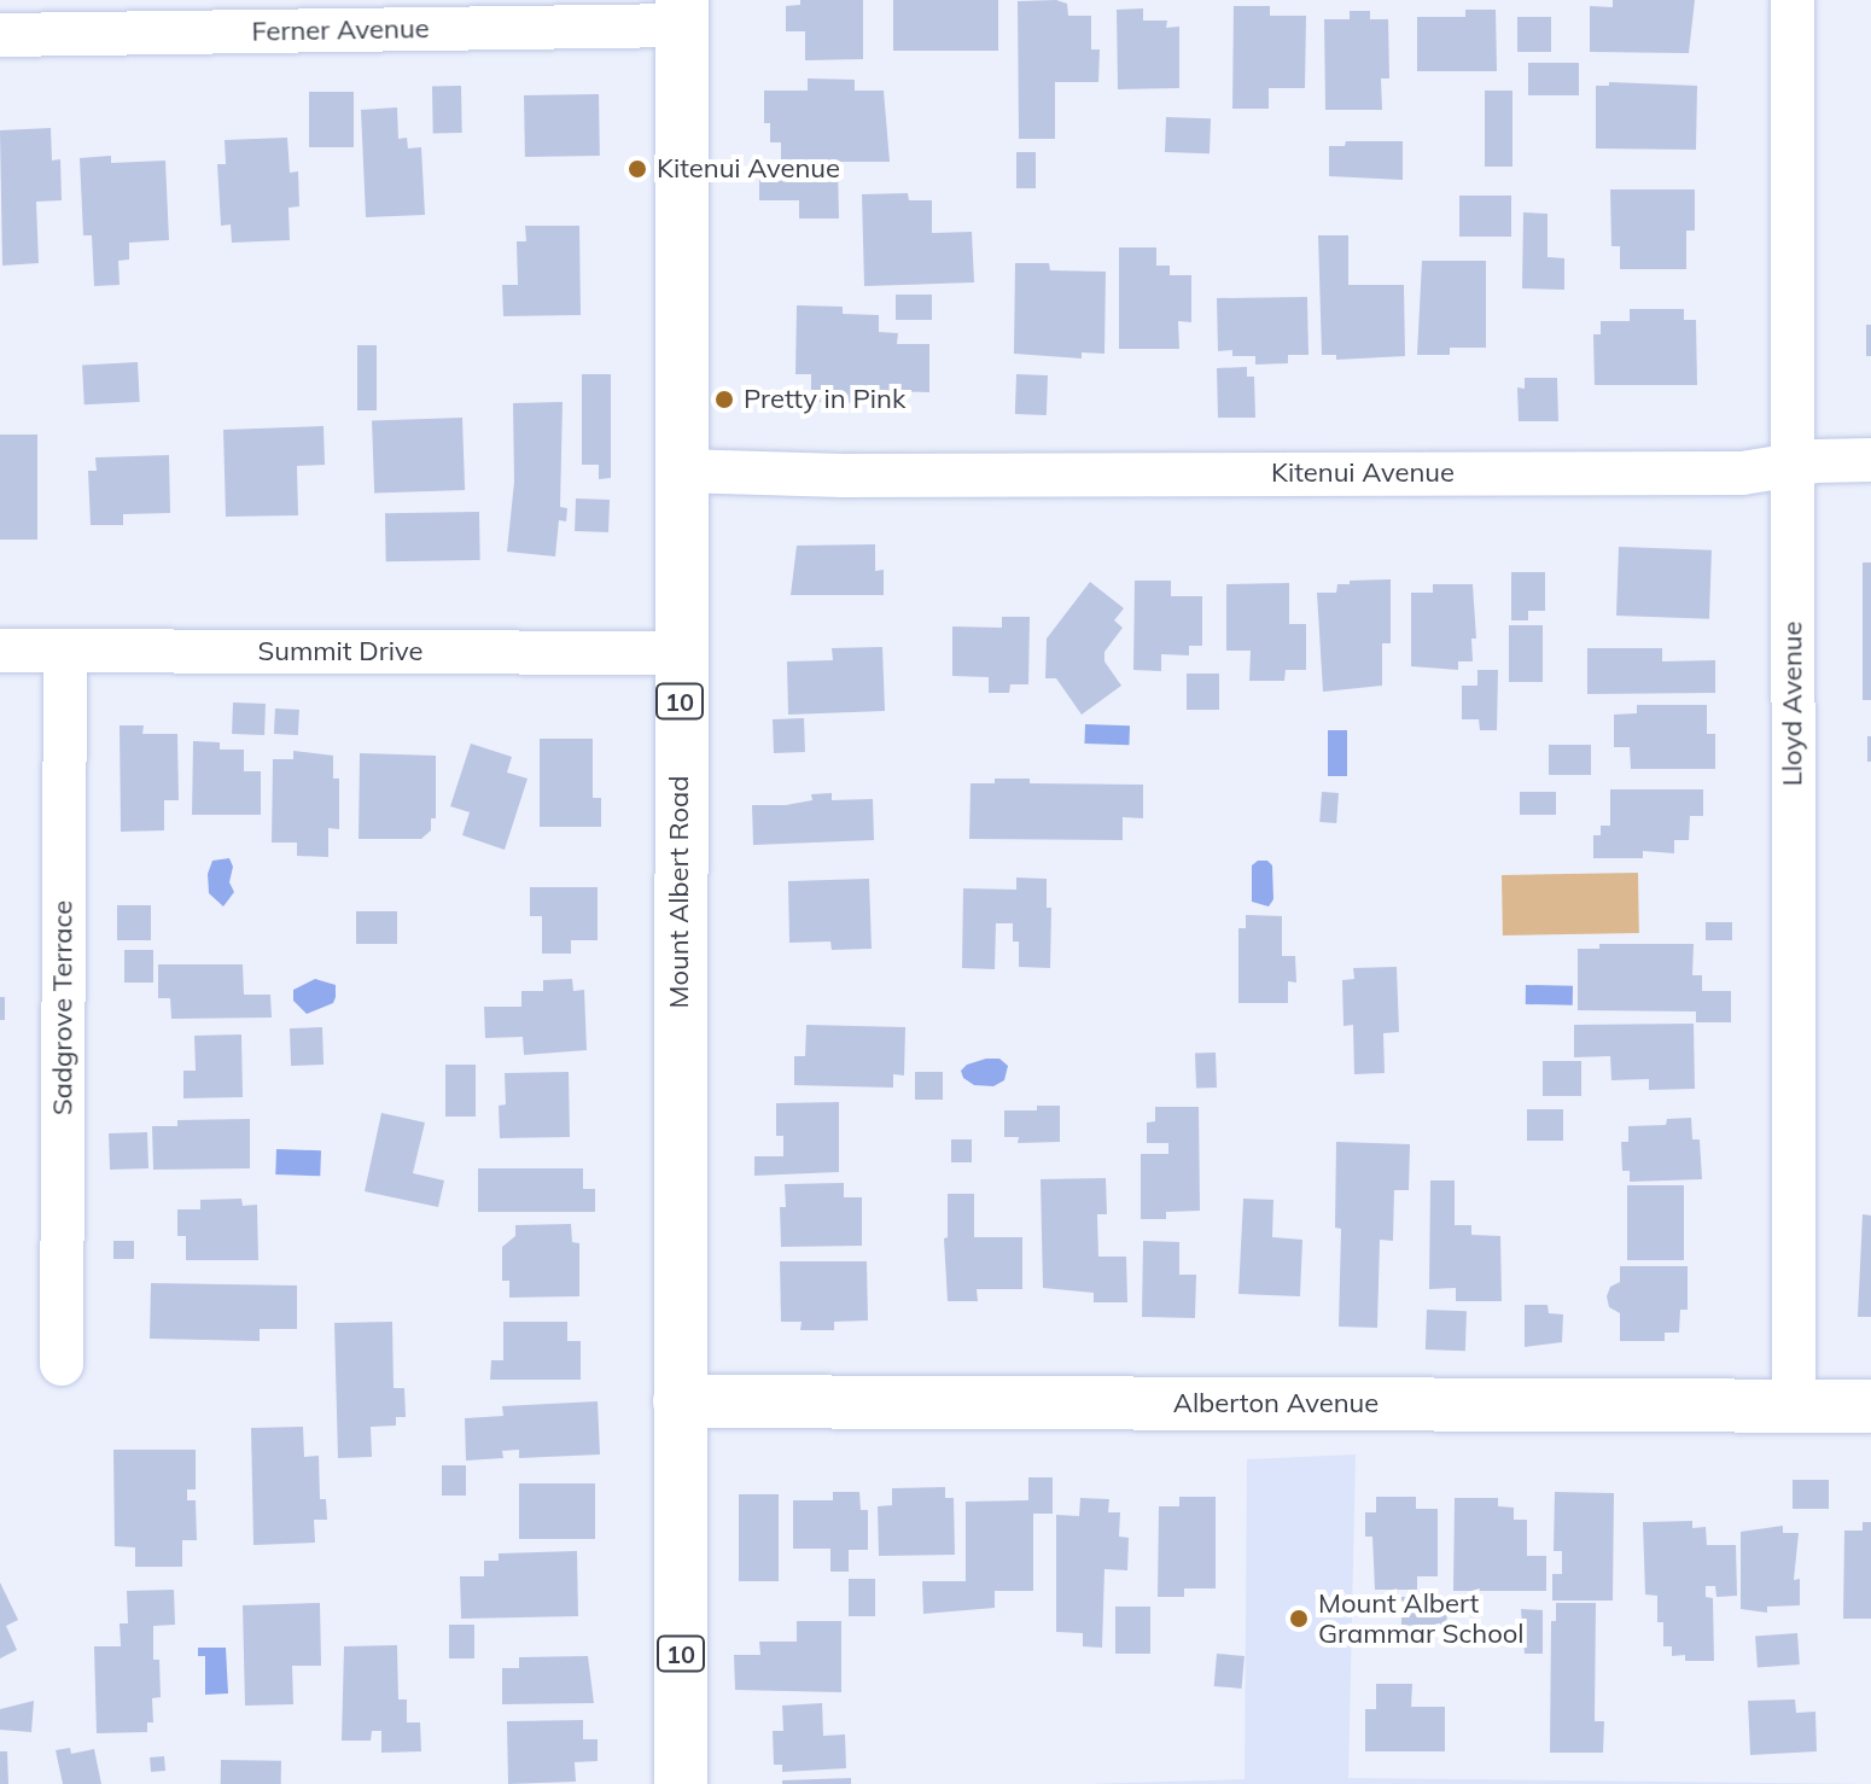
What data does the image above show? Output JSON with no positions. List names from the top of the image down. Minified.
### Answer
{"streets":{"main road":["10","Mount Albert Road","Alberton Avenue"],"street":["Ferner Avenue","Kitenui Avenue","Summit Drive","Lloyd Avenue","Sadgrove Terrace"]},"crossings":[["Ferner Avenue","Mount Albert Road"],["Kitenui Avenue","Lloyd Avenue"],["Kitenui Avenue","Mount Albert Road"],["Summit Drive","Mount Albert Road"],["Summit Drive","Sadgrove Terrace"],["Lloyd Avenue","Alberton Avenue"],["Mount Albert Road","Alberton Avenue"]],"places":["Kitenui Avenue","Pretty in Pink","Mount Albert Grammar School"]}
